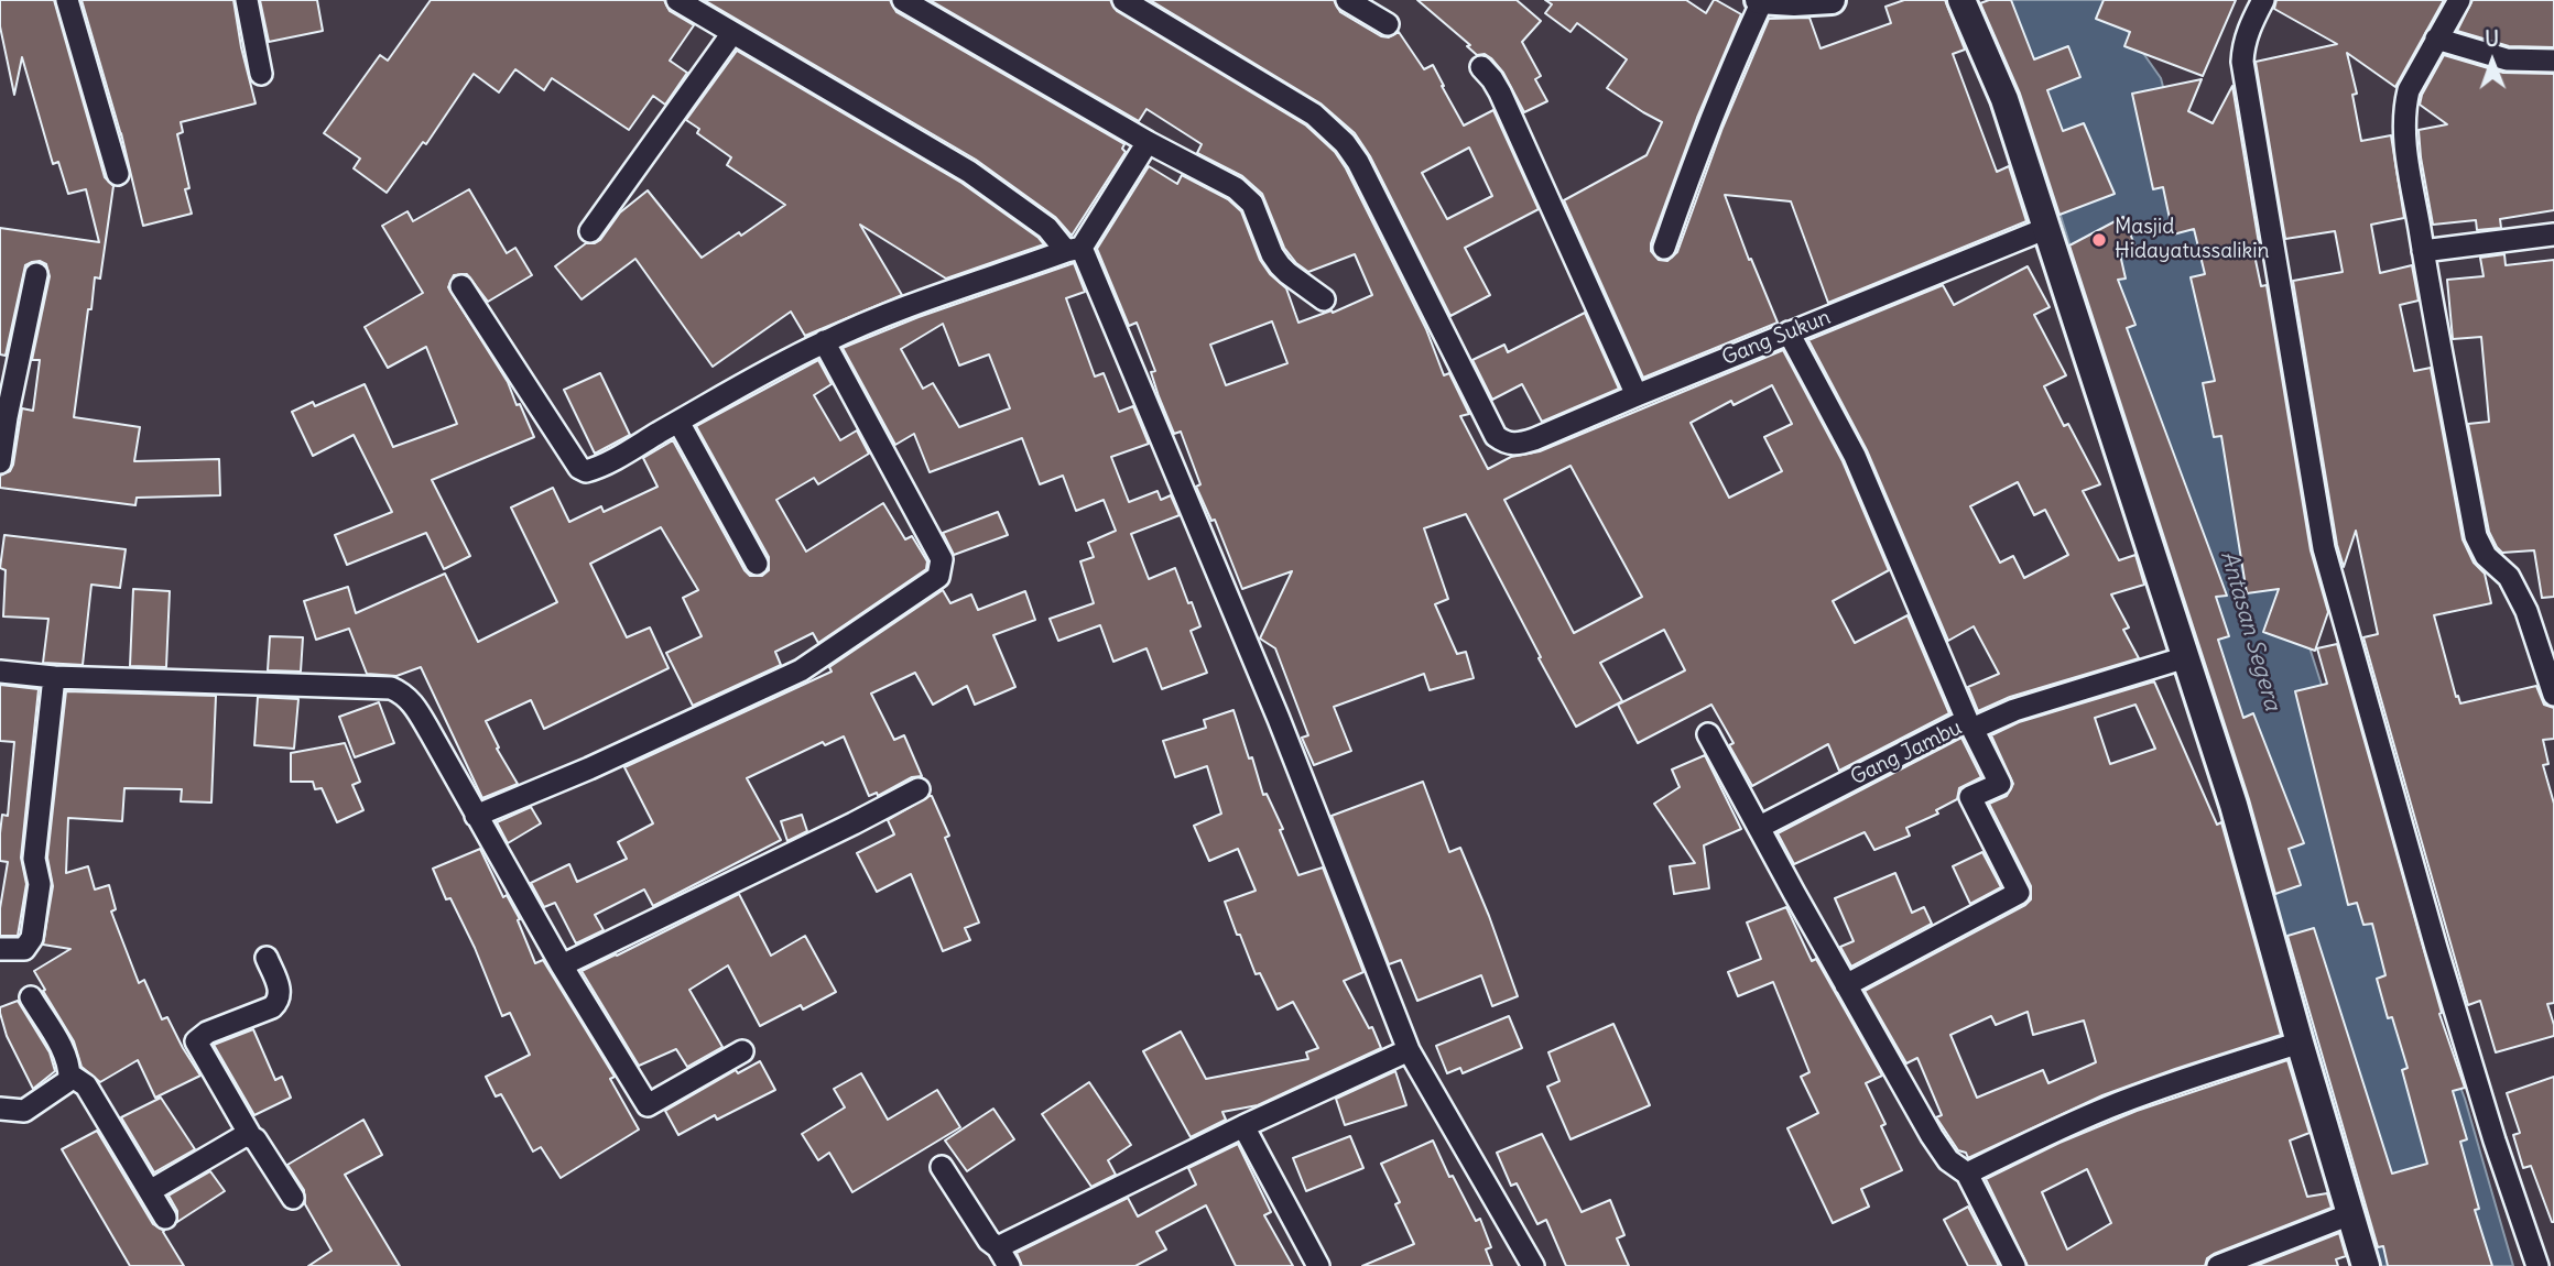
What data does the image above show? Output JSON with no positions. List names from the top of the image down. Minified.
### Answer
{"streets":{"street":["Gang Sukun","Gang Jambu"]},"water":["Antasan Segera"],"places":["Masjid Hidayatussalikin"],"north":"top"}
